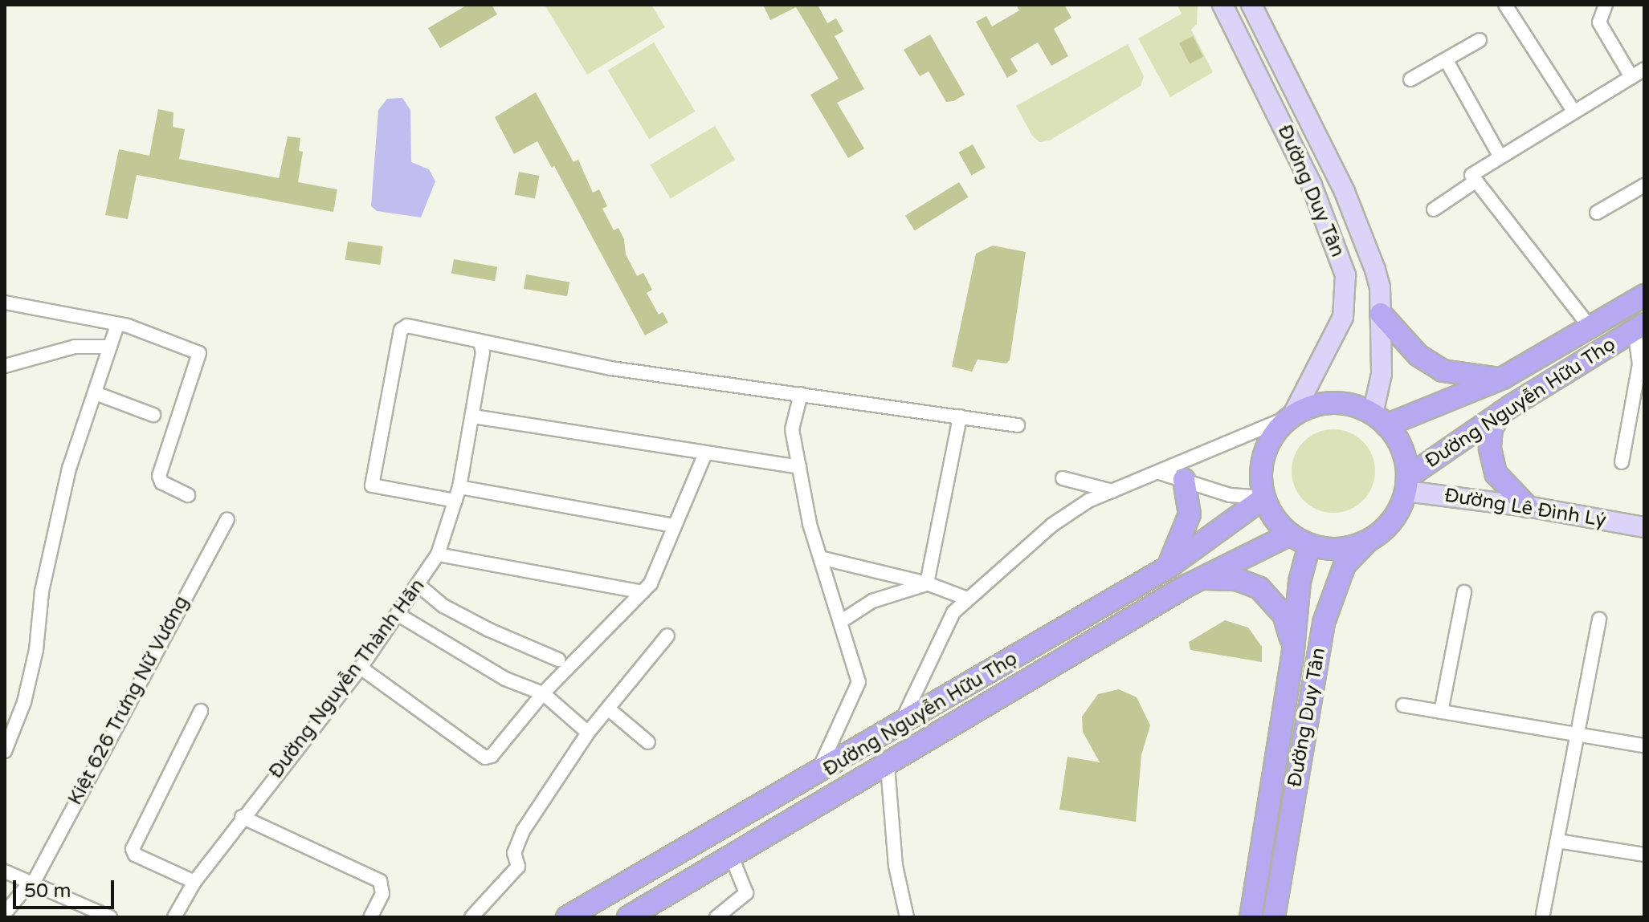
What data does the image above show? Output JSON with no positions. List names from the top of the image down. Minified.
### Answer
{"streets":{"main road":["Đường Duy Tân","Đường Nguyễn Hữu Thọ"],"street":["Đường Lê Đình Lý","Đường Nguyễn Thành Hãn","Kiệt 626 Trưng Nữ Vương"]},"crossings":[["Đường Duy Tân","Đường Nguyễn Hữu Thọ"],["Đường Duy Tân","Đường Lê Đình Lý"],["Đường Nguyễn Hữu Thọ","Đường Lê Đình Lý"]],"scale_bar":"50 m"}
